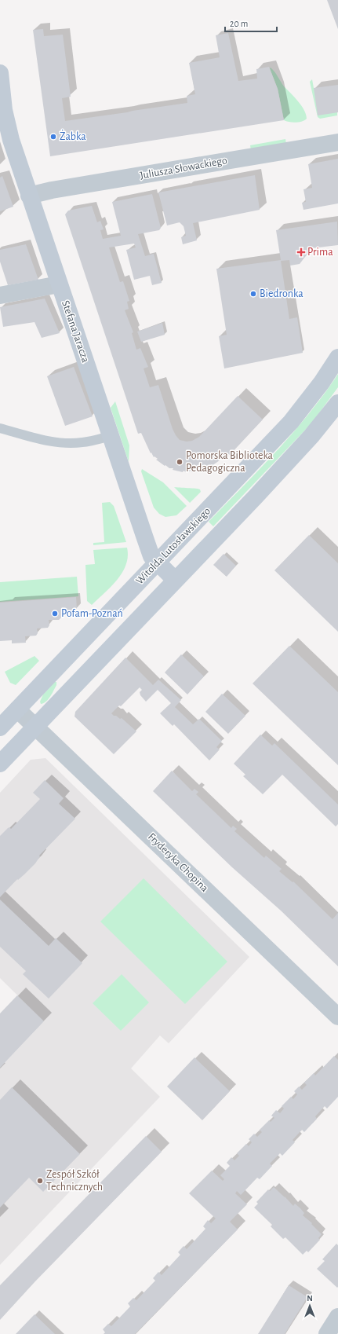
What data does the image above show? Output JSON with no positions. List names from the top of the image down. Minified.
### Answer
{"streets":{"main road":["Stefana Jaracza","Witolda Lutosławskiego"],"street":["Juliusza Słowackiego","Fryderyka Chopina"]},"crossings":[["Juliusza Słowackiego","Stefana Jaracza"],["Stefana Jaracza","Witolda Lutosławskiego"],["Witolda Lutosławskiego","Fryderyka Chopina"]],"places":{"other":["Żabka","Biedronka","Pomorska Biblioteka Pedagogiczna","Pofam-Poznań","Zespół Szkół Technicznych"],"health":["Prima"]},"scale_bar":"20 m","north":"top"}
